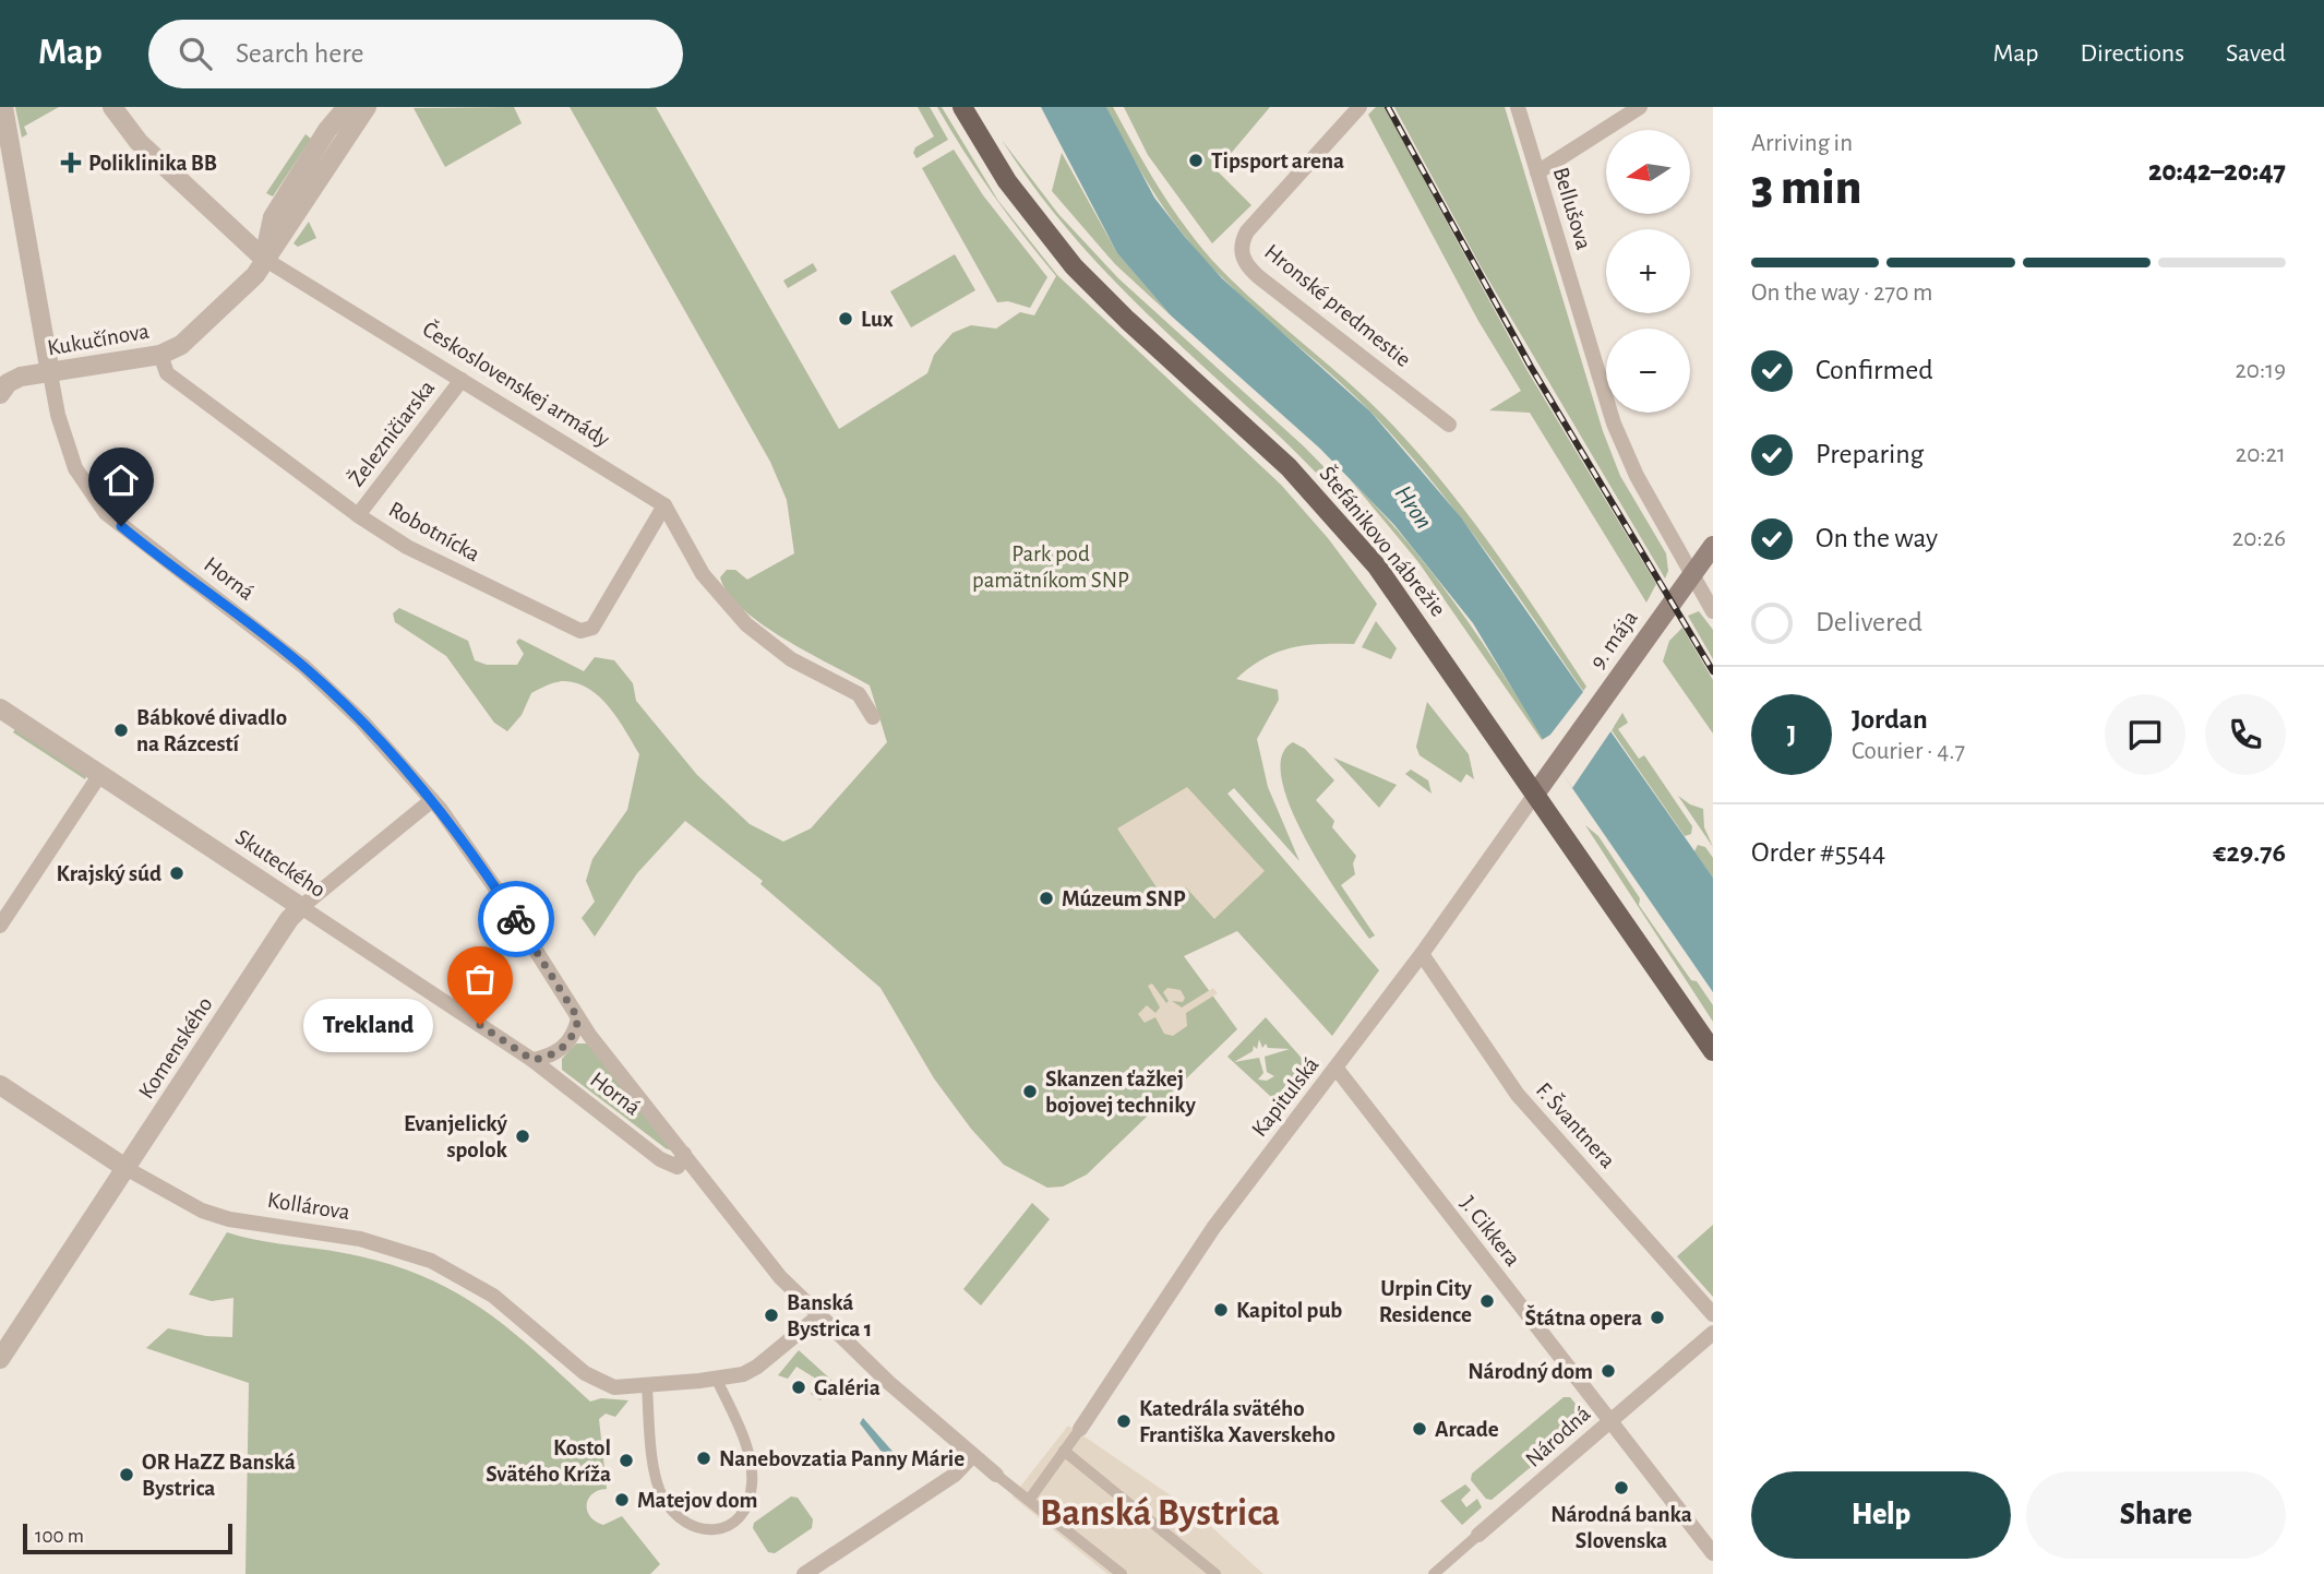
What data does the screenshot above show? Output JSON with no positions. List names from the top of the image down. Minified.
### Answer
{"streets":{"main road":["Štefánikovo nábrežie","9. mája"],"street":["Bellušova","Hronské predmestie","Kukučínova","Československej armády","Železničiarska","Robotnícka","Horná","Skuteckého","Komenského","Kapitulská","F. Švantnera","Kollárova","J. Cikkera","Národná"]},"crossings":[["Bellušova","9. mája"],["Kukučínova","Československej armády"],["Kukučínova","Robotnícka"],["Kukučínova","Horná"],["Československej armády","Železničiarska"],["Československej armády","Robotnícka"],["Železničiarska","Robotnícka"],["Štefánikovo nábrežie","9. mája"],["Štefánikovo nábrežie","Kapitulská"],["Horná","Skuteckého"],["Horná","Komenského"],["9. mája","Kapitulská"],["Skuteckého","Komenského"],["Komenského","Kollárova"],["Kapitulská","F. Švantnera"],["Kapitulská","J. Cikkera"],["J. Cikkera","Národná"]],"districts":["Banská Bystrica"],"water":["Hron"],"parks":["Park pod pamätníkom SNP"],"places":{"other":["Tipsport arena","Lux","Bábkové divadlo na Rázcestí","Krajský súd","Múzeum SNP","Trekland","Skanzen ťažkej bojovej techniky","Evanjelický spolok","Urpin City Residence","Kapitol pub","Banská Bystrica 1","Štátna opera","Národný dom","Galéria","Katedrála svätého Františka Xaverskeho","Arcade","Nanebovzatia Panny Márie","Kostol Svätého Kríža","OR HaZZ Banská Bystrica","Národná banka Slovenska","Matejov dom"],"health":["Poliklinika BB"]},"scale_bar":"100 m","north":"left","page":{"header":"Map","search":"Search here","nav":["Map","Directions","Saved"],"heading":["3 min","Arriving in","20:42–20:47"],"panel":["Jordan","Courier · 4.7","Order #5544","€29.76"],"map_buttons":["+","−"],"bar":"On the way · 270 m","list":[["Confirmed","20:19"],["Preparing","20:21"],["On the way","20:26"],"Delivered"],"round":"J","bubble":"Trekland","buttons":["Help","Share"],"scale":"100 m"}}
